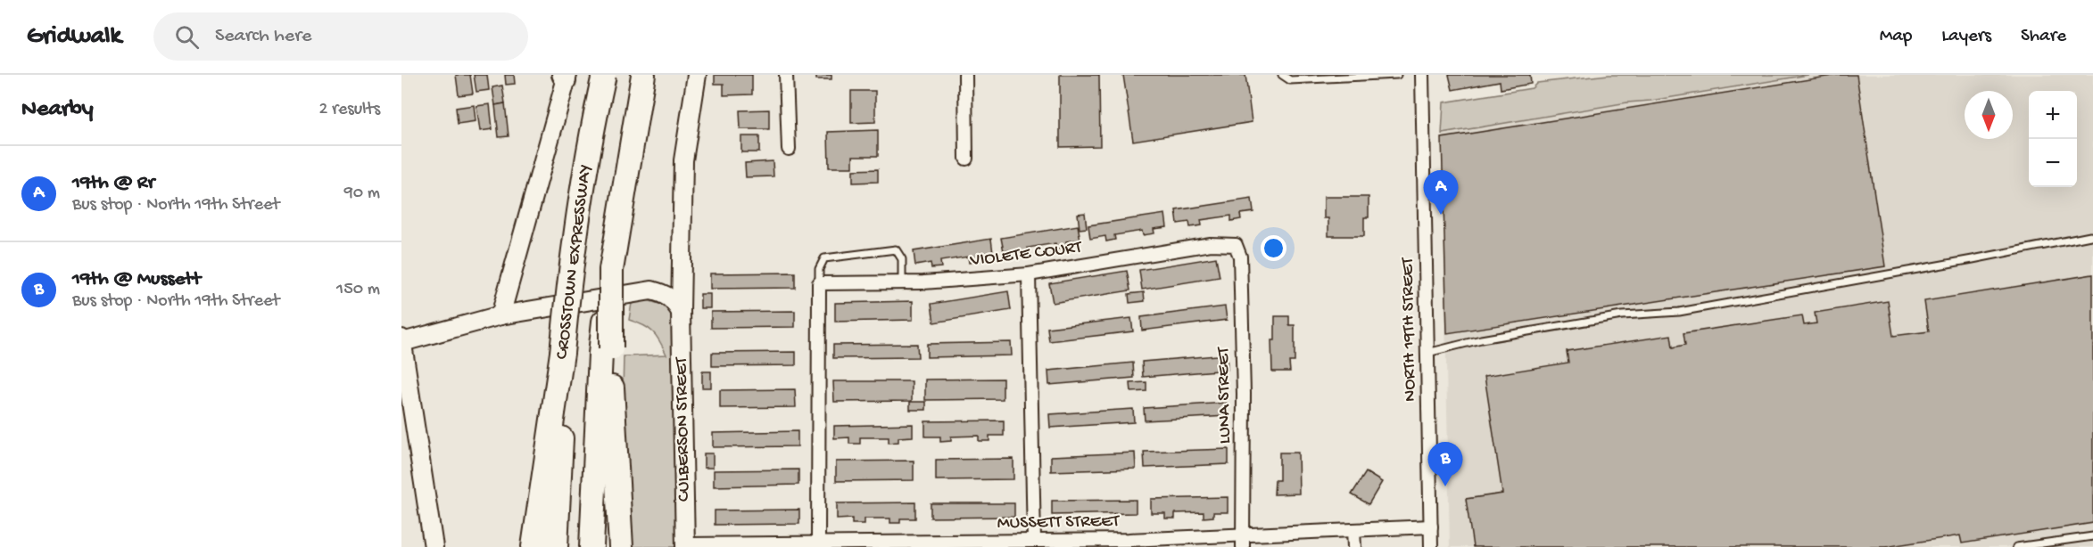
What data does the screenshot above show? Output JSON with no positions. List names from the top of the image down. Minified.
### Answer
{"streets":{"highway":["CROSSTOWN EXPRESSWAY"],"main road":["CULBERSON STREET"],"street":["VIOLETE COURT","NORTH 19TH STREET","LUNA STREET","MUSSETT STREET"]},"crossings":[["VIOLETE COURT","LUNA STREET"],["NORTH 19TH STREET","MUSSETT STREET"],["LUNA STREET","MUSSETT STREET"],["CULBERSON STREET","MUSSETT STREET"]],"north":"bottom","page":{"header":"Gridwalk","search":"Search here","nav":["Map","Layers","Share"],"heading":["Nearby","2 results"],"map_buttons":["+","−"],"list":[{"mark":"A","name":"19th @ Rr","note":"Bus stop · North 19th Street","value":"90 m"},{"mark":"B","name":"19th @ Mussett","note":"Bus stop · North 19th Street","value":"150 m"}],"pins":["A","B"]}}
